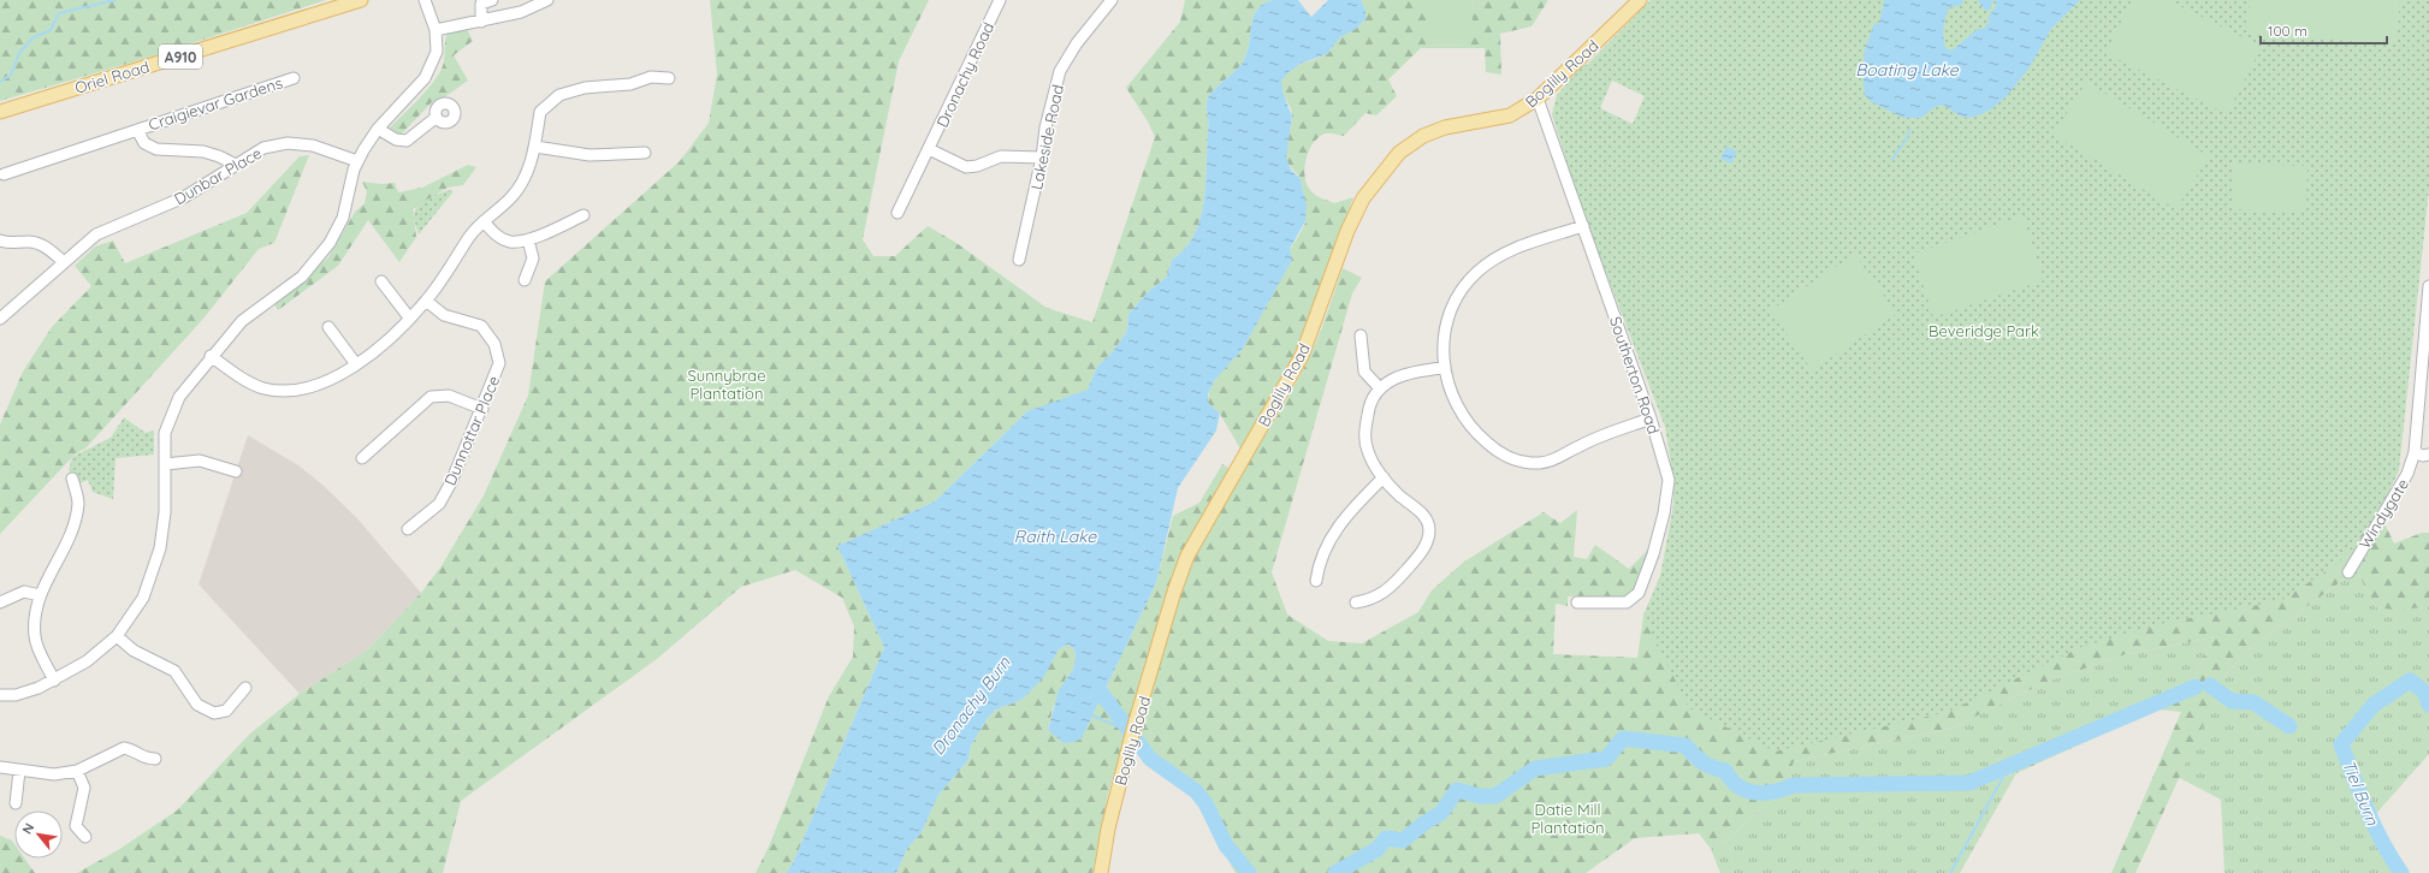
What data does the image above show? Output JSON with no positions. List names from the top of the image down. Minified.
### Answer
{"streets":{"main road":["A910","Boglily Road","Oriel Road"],"street":["Dronachy Road","Craigievar Gardens","Lakeside Road","Dunbar Place","Southerton Road","Dunnottar Place","Windygate"]},"crossings":[["Boglily Road","Southerton Road"],["Craigievar Gardens","Dunbar Place"]],"water":["Boating Lake","Raith Lake","Dronachy Burn","Tiel Burn"],"parks":["Beveridge Park","Sunnybrae Plantation","Datie Mill Plantation"],"scale_bar":"100 m","north":"top left"}
